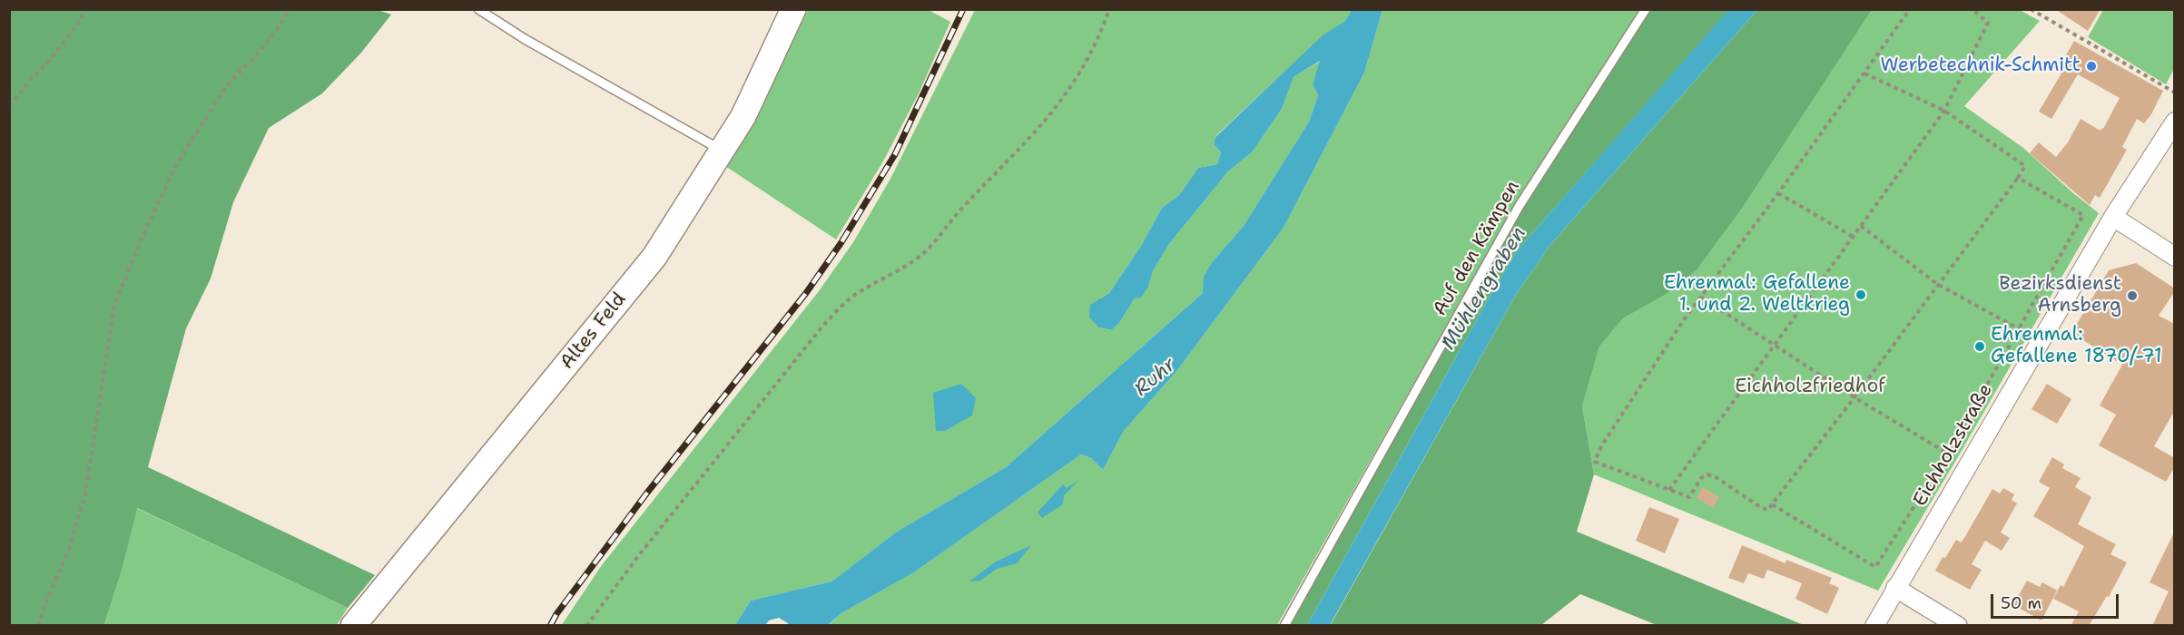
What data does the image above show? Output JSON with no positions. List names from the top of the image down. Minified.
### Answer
{"streets":{"main road":["Altes Feld"],"street":["Eichholzstraße"],"lane":["Auf den Kämpen"]},"water":["Mühlengraben","Ruhr"],"parks":["Eichholzfriedhof"],"places":["Werbetechnik-Schmitt","Ehrenmal: Gefallene 1. und 2. Weltkrieg","Bezirksdienst Arnsberg","Ehrenmal: Gefallene 1870/-71"],"scale_bar":"50 m"}
